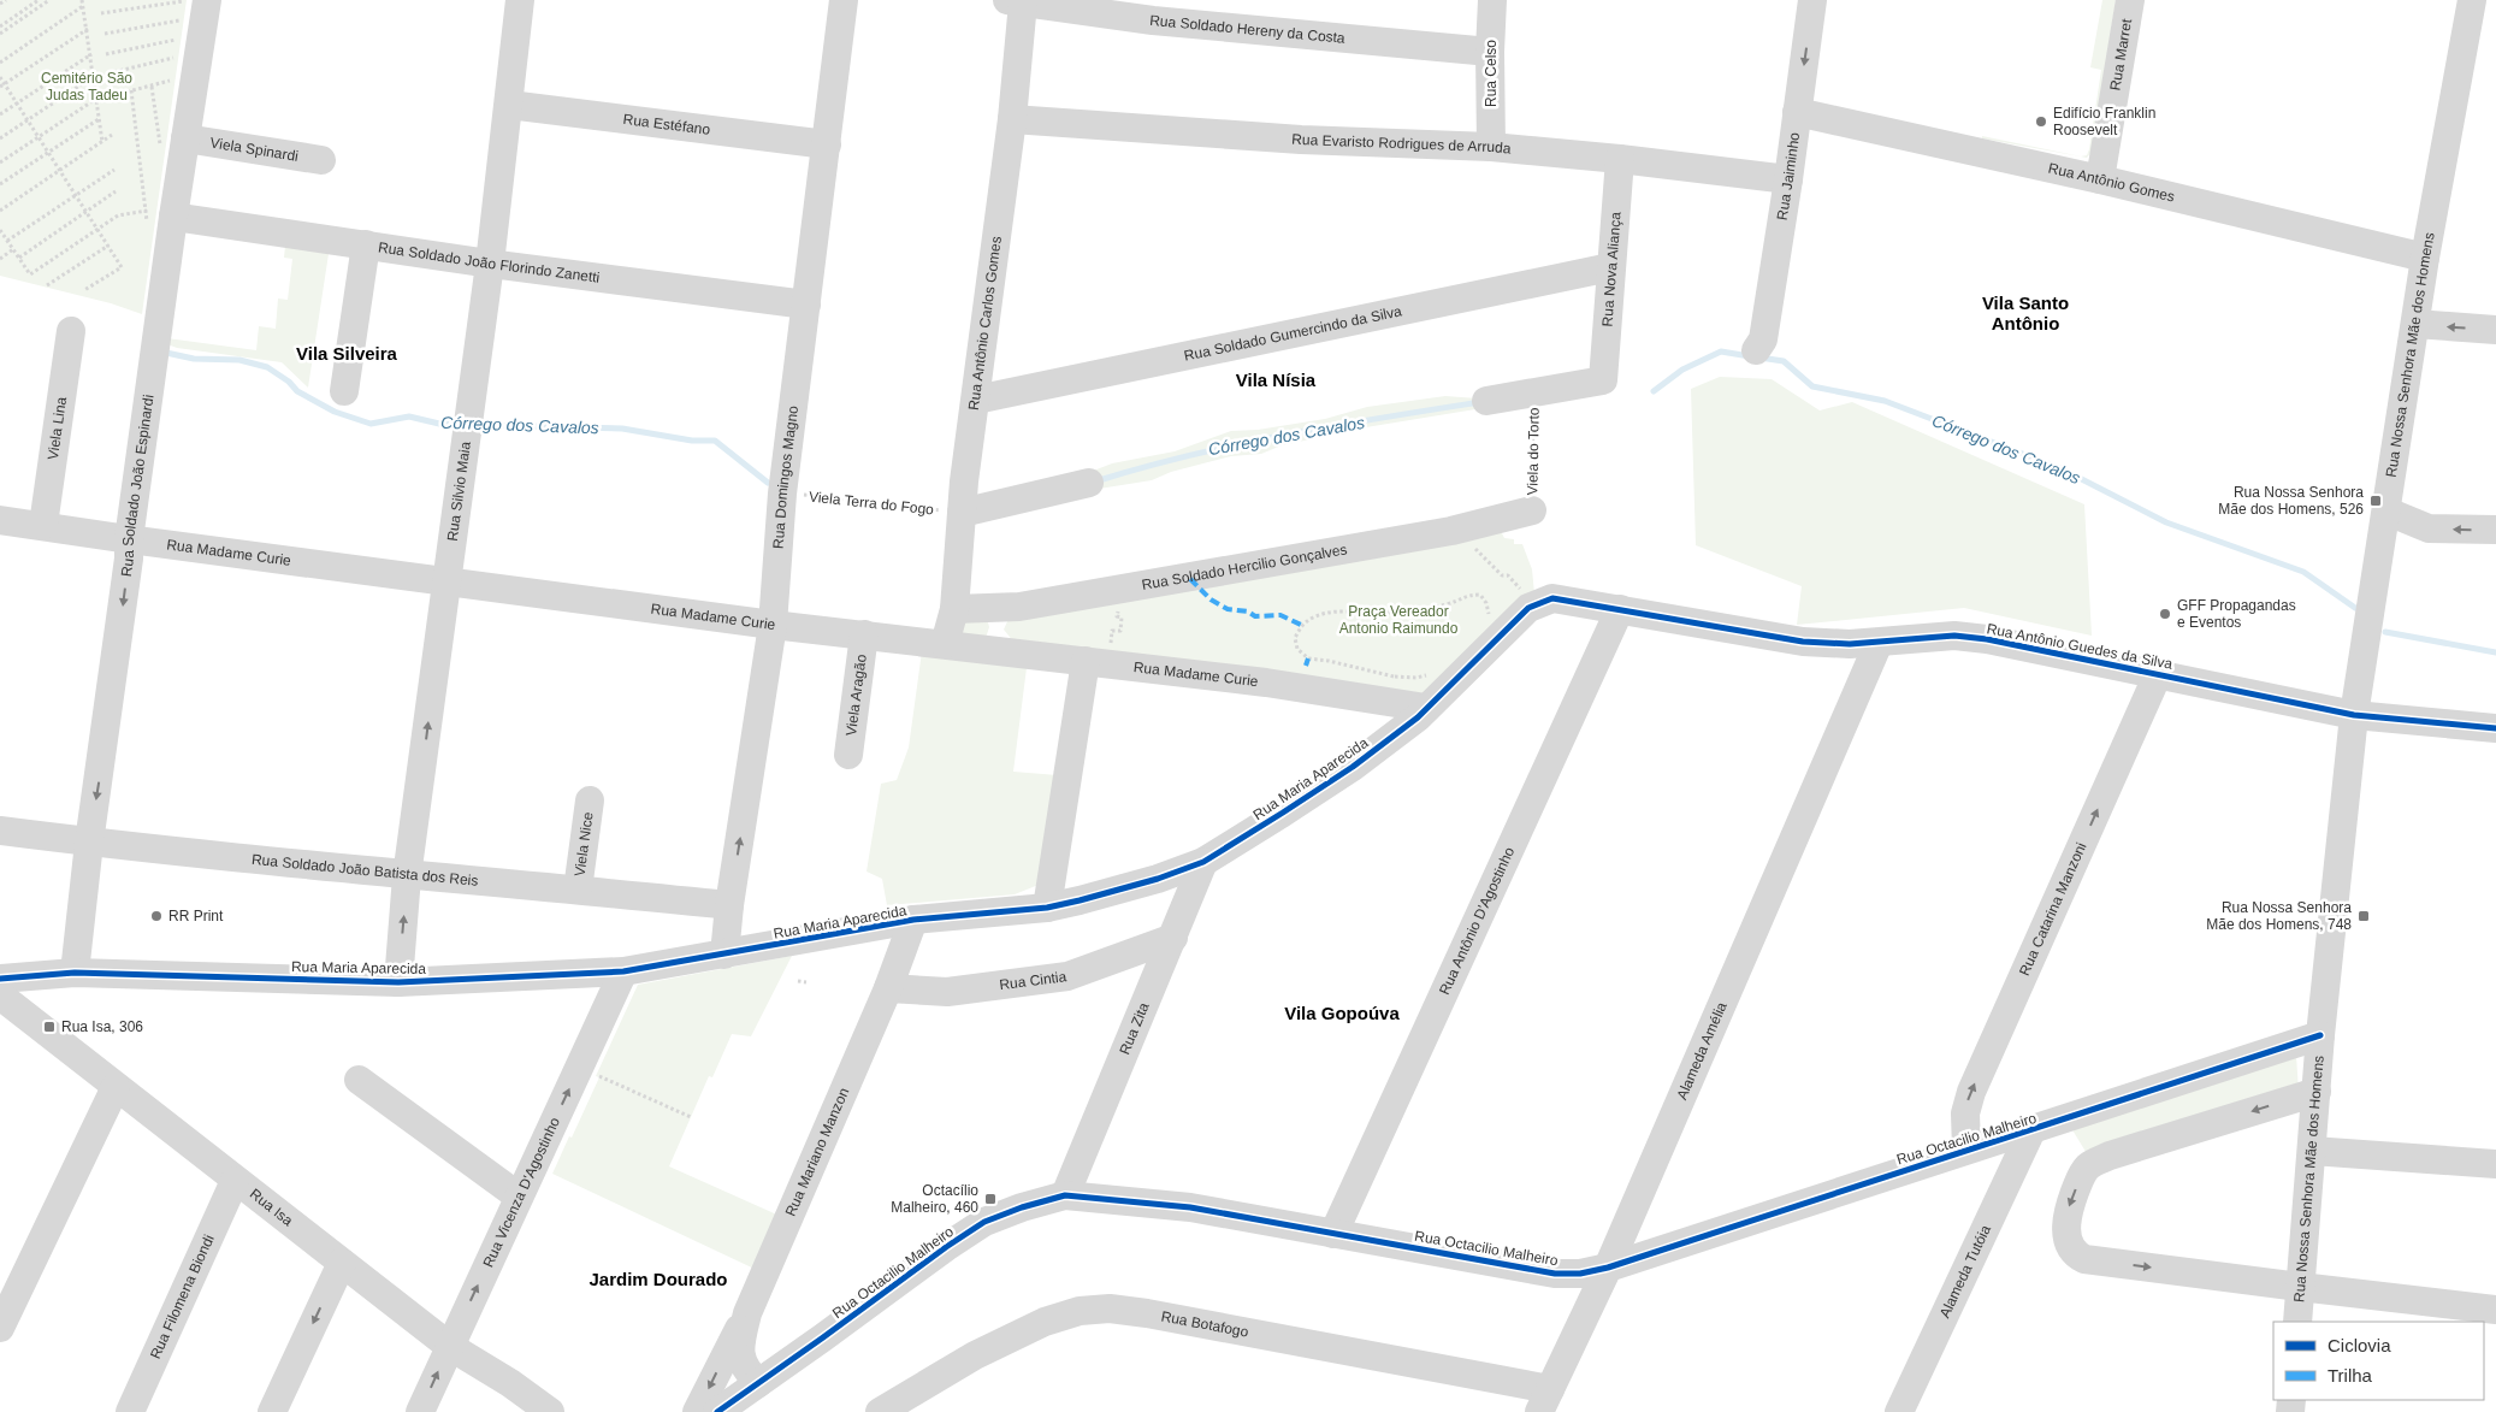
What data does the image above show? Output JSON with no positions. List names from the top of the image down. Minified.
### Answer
{"streets":{"street":["Rua Soldado Hereny da Costa","Rua Marret","Rua Celso","Rua Estéfano","Rua Evaristo Rodrigues de Arruda","Viela Spinardi","Rua Jaiminho","Rua Antônio Gomes","Rua Soldado João Florindo Zanetti","Rua Nova Aliança","Rua Antônio Carlos Gomes","Rua Soldado Gumercindo da Silva","Rua Nossa Senhora Mãe dos Homens","Viela Lina","Rua Domingos Magno","Rua Soldado João Espinardi","Rua Silvio Maia","Rua Madame Curie","Rua Soldado Hercilio Gonçalves","Rua Antônio Guedes da Silva","Viela Aragão","Rua Maria Aparecida","Viela Nice","Rua Soldado João Batista dos Reis","Rua Catarina Manzoni","Rua Antônio D'Agostinho","Rua Cintia","Rua Zita","Alameda Amélia","Rua Octacilio Malheiro","Rua Mariano Manzon","Rua Vicenza D'Agostinho","Rua Isa","Alameda Tutóia","Rua Filomena Biondi","Rua Botafogo"],"path":["Viela do Torto","Viela Terra do Fogo"]},"crossings":[["Rua Soldado Hereny da Costa","Rua Celso"],["Rua Soldado Hereny da Costa","Rua Antônio Carlos Gomes"],["Rua Marret","Rua Antônio Gomes"],["Rua Celso","Rua Evaristo Rodrigues de Arruda"],["Rua Estéfano","Rua Domingos Magno"],["Rua Estéfano","Rua Silvio Maia"],["Rua Evaristo Rodrigues de Arruda","Rua Jaiminho"],["Rua Evaristo Rodrigues de Arruda","Rua Nova Aliança"],["Rua Evaristo Rodrigues de Arruda","Rua Antônio Carlos Gomes"],["Viela Spinardi","Rua Soldado João Espinardi"],["Rua Jaiminho","Rua Antônio Gomes"],["Rua Antônio Gomes","Rua Nossa Senhora Mãe dos Homens"],["Rua Soldado João Florindo Zanetti","Rua Domingos Magno"],["Rua Soldado João Florindo Zanetti","Rua Soldado João Espinardi"],["Rua Soldado João Florindo Zanetti","Rua Silvio Maia"],["Rua Nova Aliança","Rua Soldado Gumercindo da Silva"],["Rua Nova Aliança","Viela do Torto"],["Rua Antônio Carlos Gomes","Rua Soldado Gumercindo da Silva"],["Rua Antônio Carlos Gomes","Viela Terra do Fogo"],["Rua Antônio Carlos Gomes","Rua Madame Curie"],["Rua Antônio Carlos Gomes","Rua Soldado Hercilio Gonçalves"],["Rua Nossa Senhora Mãe dos Homens","Rua Antônio Guedes da Silva"],["Rua Nossa Senhora Mãe dos Homens","Rua Octacilio Malheiro"],["Viela Lina","Rua Madame Curie"],["Viela do Torto","Rua Soldado Hercilio Gonçalves"],["Rua Domingos Magno","Viela Terra do Fogo"],["Rua Domingos Magno","Rua Madame Curie"],["Rua Domingos Magno","Rua Maria Aparecida"],["Rua Domingos Magno","Rua Soldado João Batista dos Reis"],["Rua Soldado João Espinardi","Rua Madame Curie"],["Rua Soldado João Espinardi","Rua Maria Aparecida"],["Rua Soldado João Espinardi","Rua Soldado João Batista dos Reis"],["Rua Silvio Maia","Rua Madame Curie"],["Rua Silvio Maia","Rua Maria Aparecida"],["Rua Silvio Maia","Rua Soldado João Batista dos Reis"],["Rua Madame Curie","Viela Aragão"],["Rua Madame Curie","Rua Maria Aparecida"],["Rua Antônio Guedes da Silva","Rua Maria Aparecida"],["Rua Antônio Guedes da Silva","Rua Catarina Manzoni"],["Rua Antônio Guedes da Silva","Rua Antônio D'Agostinho"],["Rua Antônio Guedes da Silva","Alameda Amélia"],["Rua Maria Aparecida","Rua Antônio D'Agostinho"],["Rua Maria Aparecida","Rua Zita"],["Rua Maria Aparecida","Rua Mariano Manzon"],["Rua Maria Aparecida","Rua Vicenza D'Agostinho"],["Viela Nice","Rua Soldado João Batista dos Reis"],["Rua Catarina Manzoni","Rua Octacilio Malheiro"],["Rua Antônio D'Agostinho","Rua Octacilio Malheiro"],["Rua Cintia","Rua Zita"],["Rua Cintia","Rua Mariano Manzon"],["Rua Zita","Rua Octacilio Malheiro"],["Alameda Amélia","Rua Octacilio Malheiro"],["Alameda Amélia","Rua Botafogo"],["Rua Octacilio Malheiro","Rua Mariano Manzon"],["Rua Octacilio Malheiro","Alameda Tutóia"],["Rua Vicenza D'Agostinho","Rua Isa"],["Rua Isa","Rua Filomena Biondi"]],"one_way":["Rua Silvio Maia","Rua Catarina Manzoni"],"districts":["Vila Santo Antônio","Vila Silveira","Vila Nísia","Vila Gopoúva","Jardim Dourado"],"water":["Córrego dos Cavalos"],"parks":["Cemitério São Judas Tadeu","Praça Vereador Antonio Raimundo"],"places":{"other":["Edifício Franklin Roosevelt","GFF Propagandas e Eventos","RR Print"],"transit":["Rua Nossa Senhora Mãe dos Homens, 526","Rua Nossa Senhora Mãe dos Homens, 748","Rua Isa, 306","Octacílio Malheiro, 460"]},"legend":["Ciclovia","Trilha"]}
